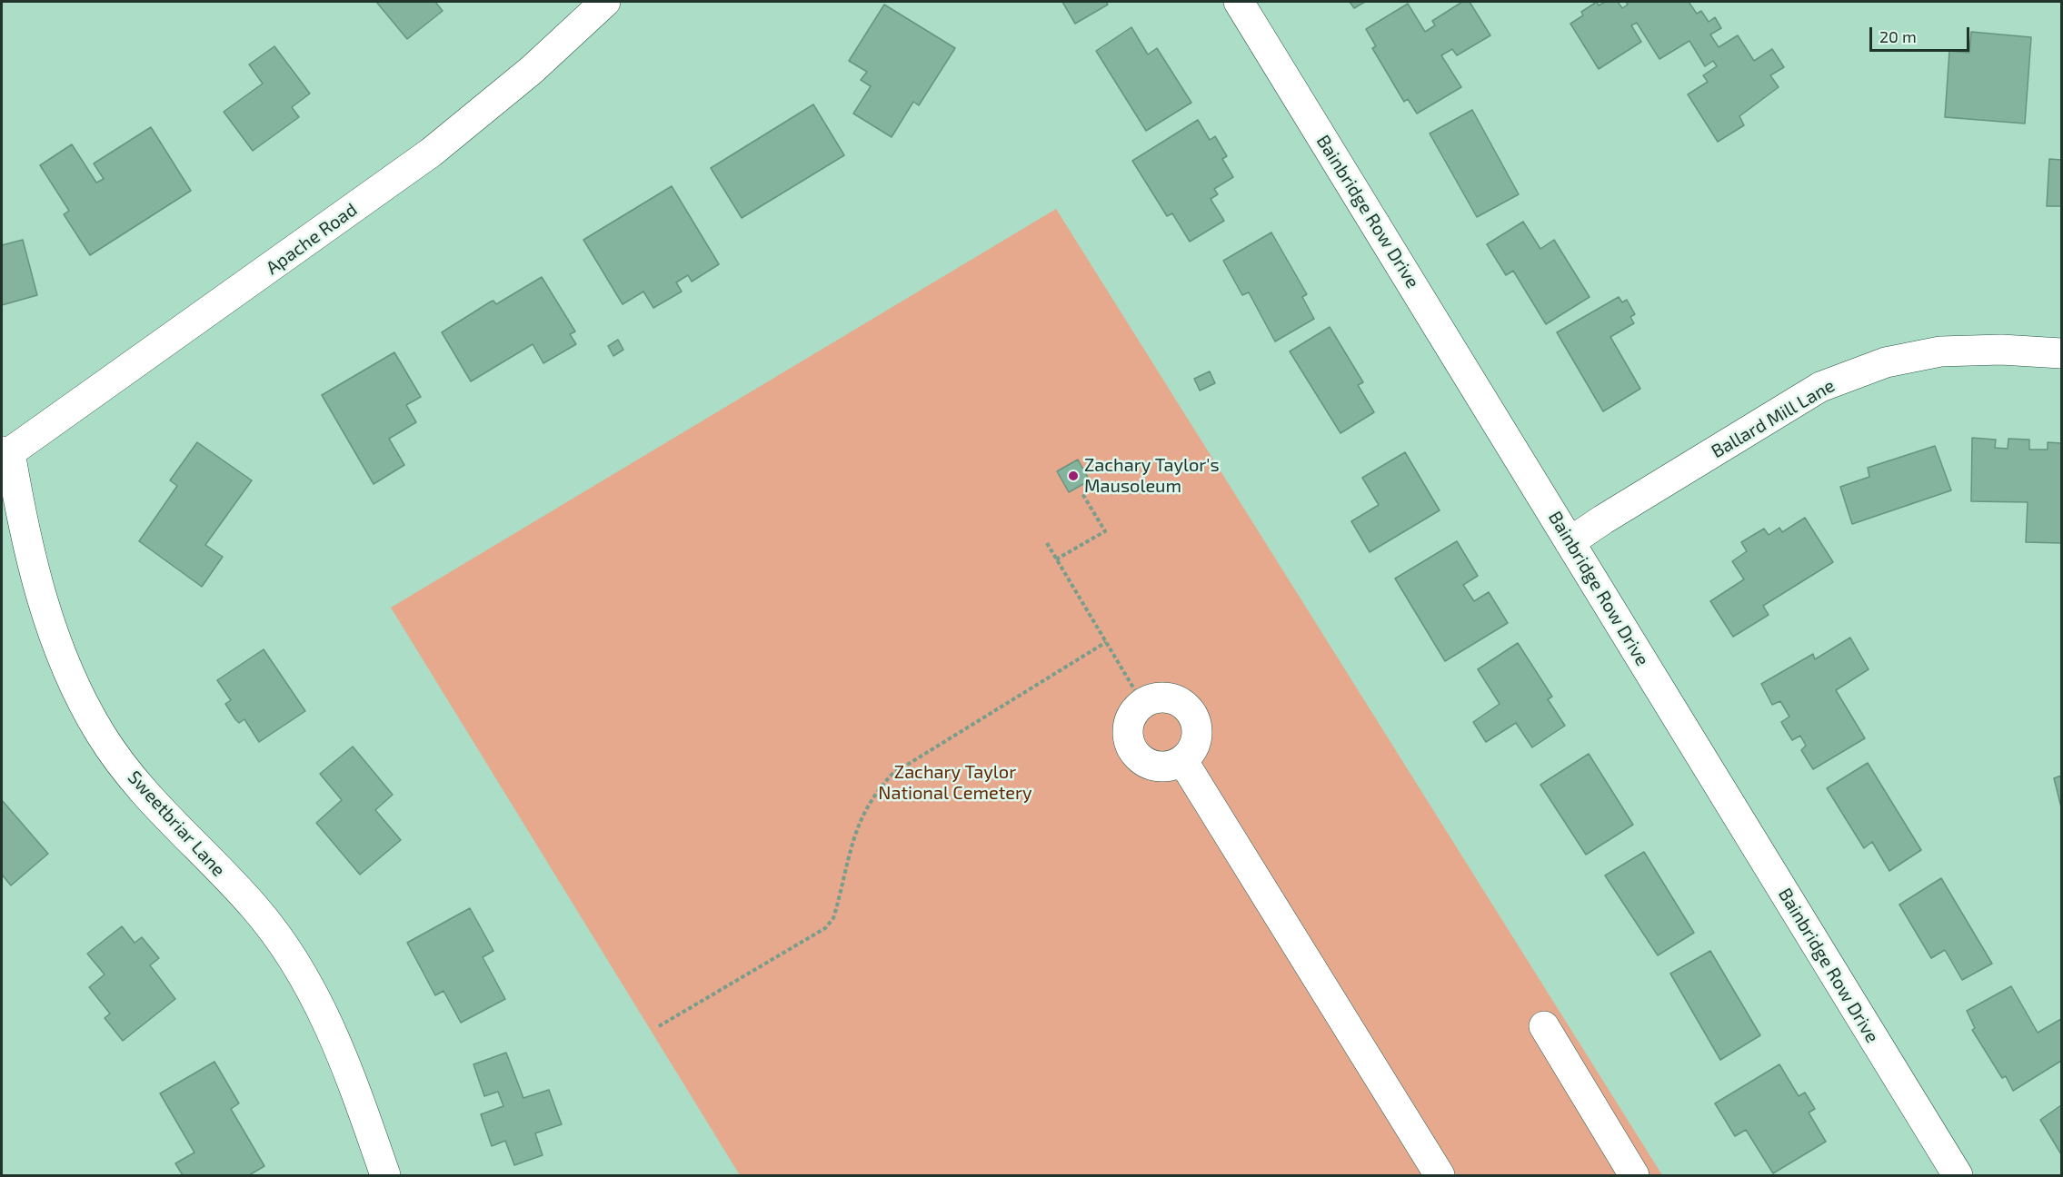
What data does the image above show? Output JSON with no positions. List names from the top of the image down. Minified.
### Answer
{"streets":{"street":["Bainbridge Row Drive","Apache Road","Ballard Mill Lane","Sweetbriar Lane"]},"crossings":[["Bainbridge Row Drive","Ballard Mill Lane"],["Apache Road","Sweetbriar Lane"]],"parks":["Zachary Taylor National Cemetery"],"places":["Zachary Taylor's Mausoleum"],"scale_bar":"20 m"}
